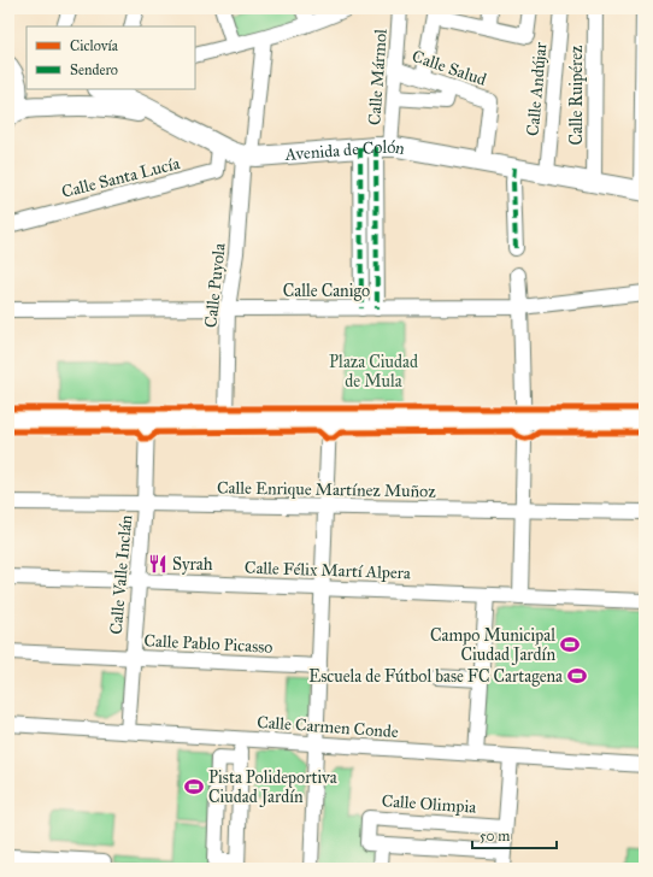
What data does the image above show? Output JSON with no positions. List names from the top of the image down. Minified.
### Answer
{"streets":{"main road":["Avenida de Colón"],"street":["Calle Salud","Calle Mármol","Calle Andújar","Calle Ruipérez","Calle Santa Lucía","Calle Puyola","Calle Canigo","Calle Enrique Martínez Muñoz","Calle Félix Martí Alpera","Calle Valle Inclán","Calle Pablo Picasso","Calle Carmen Conde","Calle Olimpia"]},"crossings":[["Calle Salud","Calle Mármol"],["Calle Salud","Avenida de Colón"],["Calle Mármol","Avenida de Colón"],["Calle Andújar","Avenida de Colón"],["Calle Ruipérez","Avenida de Colón"],["Avenida de Colón","Calle Santa Lucía"],["Avenida de Colón","Calle Puyola"],["Calle Puyola","Calle Canigo"],["Calle Enrique Martínez Muñoz","Calle Valle Inclán"],["Calle Félix Martí Alpera","Calle Valle Inclán"],["Calle Valle Inclán","Calle Pablo Picasso"],["Calle Valle Inclán","Calle Carmen Conde"]],"parks":["Plaza Ciudad de Mula"],"places":{"restaurant":["Syrah"],"sports":["Campo Municipal Ciudad Jardín","Escuela de Fútbol base FC Cartagena","Pista Polideportiva Ciudad Jardín"]},"legend":["Ciclovía","Sendero"],"scale_bar":"50 m"}
